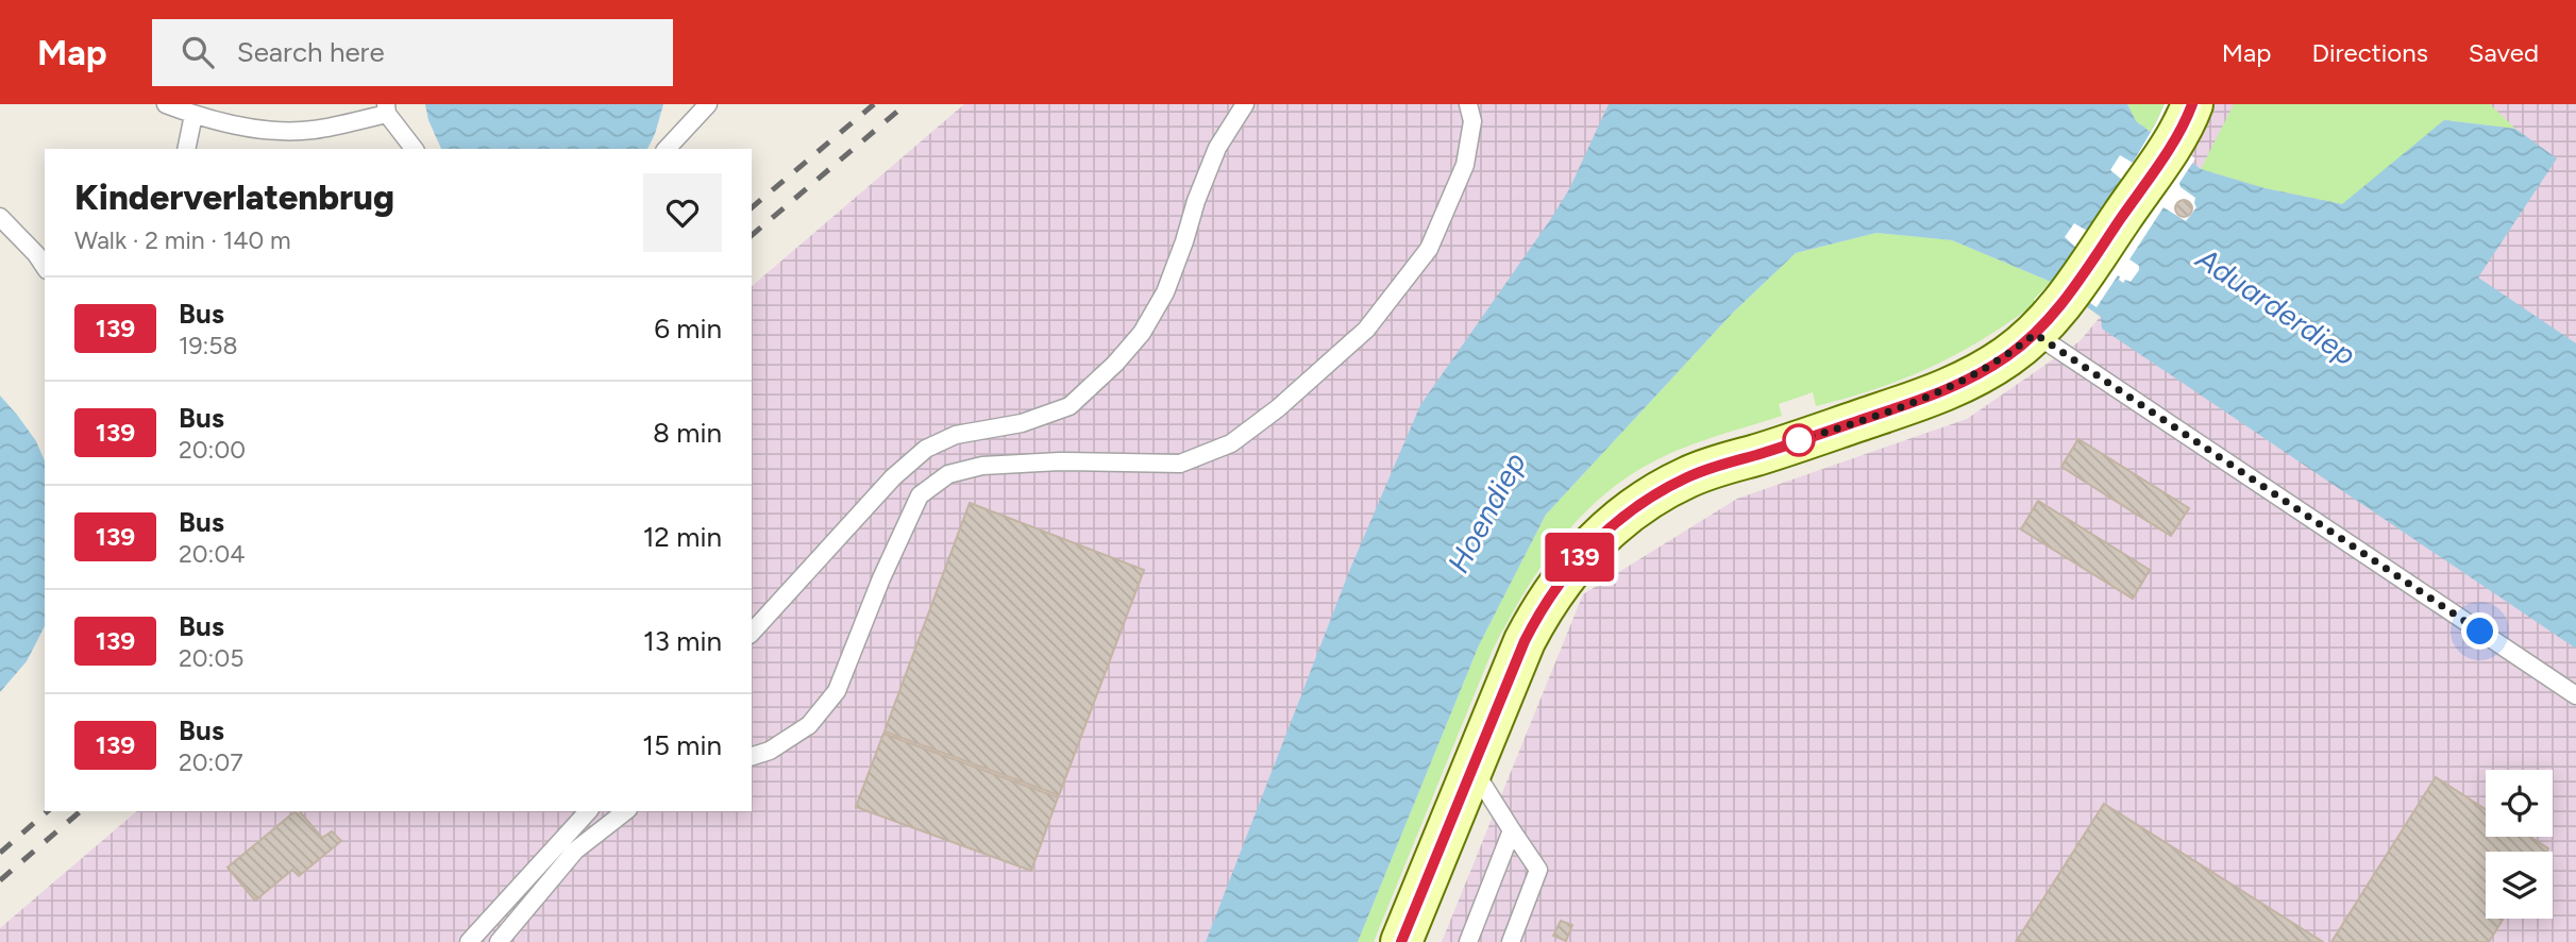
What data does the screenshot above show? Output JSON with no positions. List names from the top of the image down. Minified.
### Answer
{"water":["Aduarderdiep","Hoendiep"],"lines":["bus line 139"],"page":{"header":"Map","search":"Search here","nav":["Map","Directions","Saved"],"on_map":"139","heading":["Kinderverlatenbrug","Walk · 2 min · 140 m"],"list":[{"mark":"139","name":"Bus","note":"19:58","value":"6 min"},{"mark":"139","name":"Bus","note":"20:00","value":"8 min"},{"mark":"139","name":"Bus","note":"20:04","value":"12 min"},{"mark":"139","name":"Bus","note":"20:05","value":"13 min"},{"mark":"139","name":"Bus","note":"20:07","value":"15 min"}]}}
